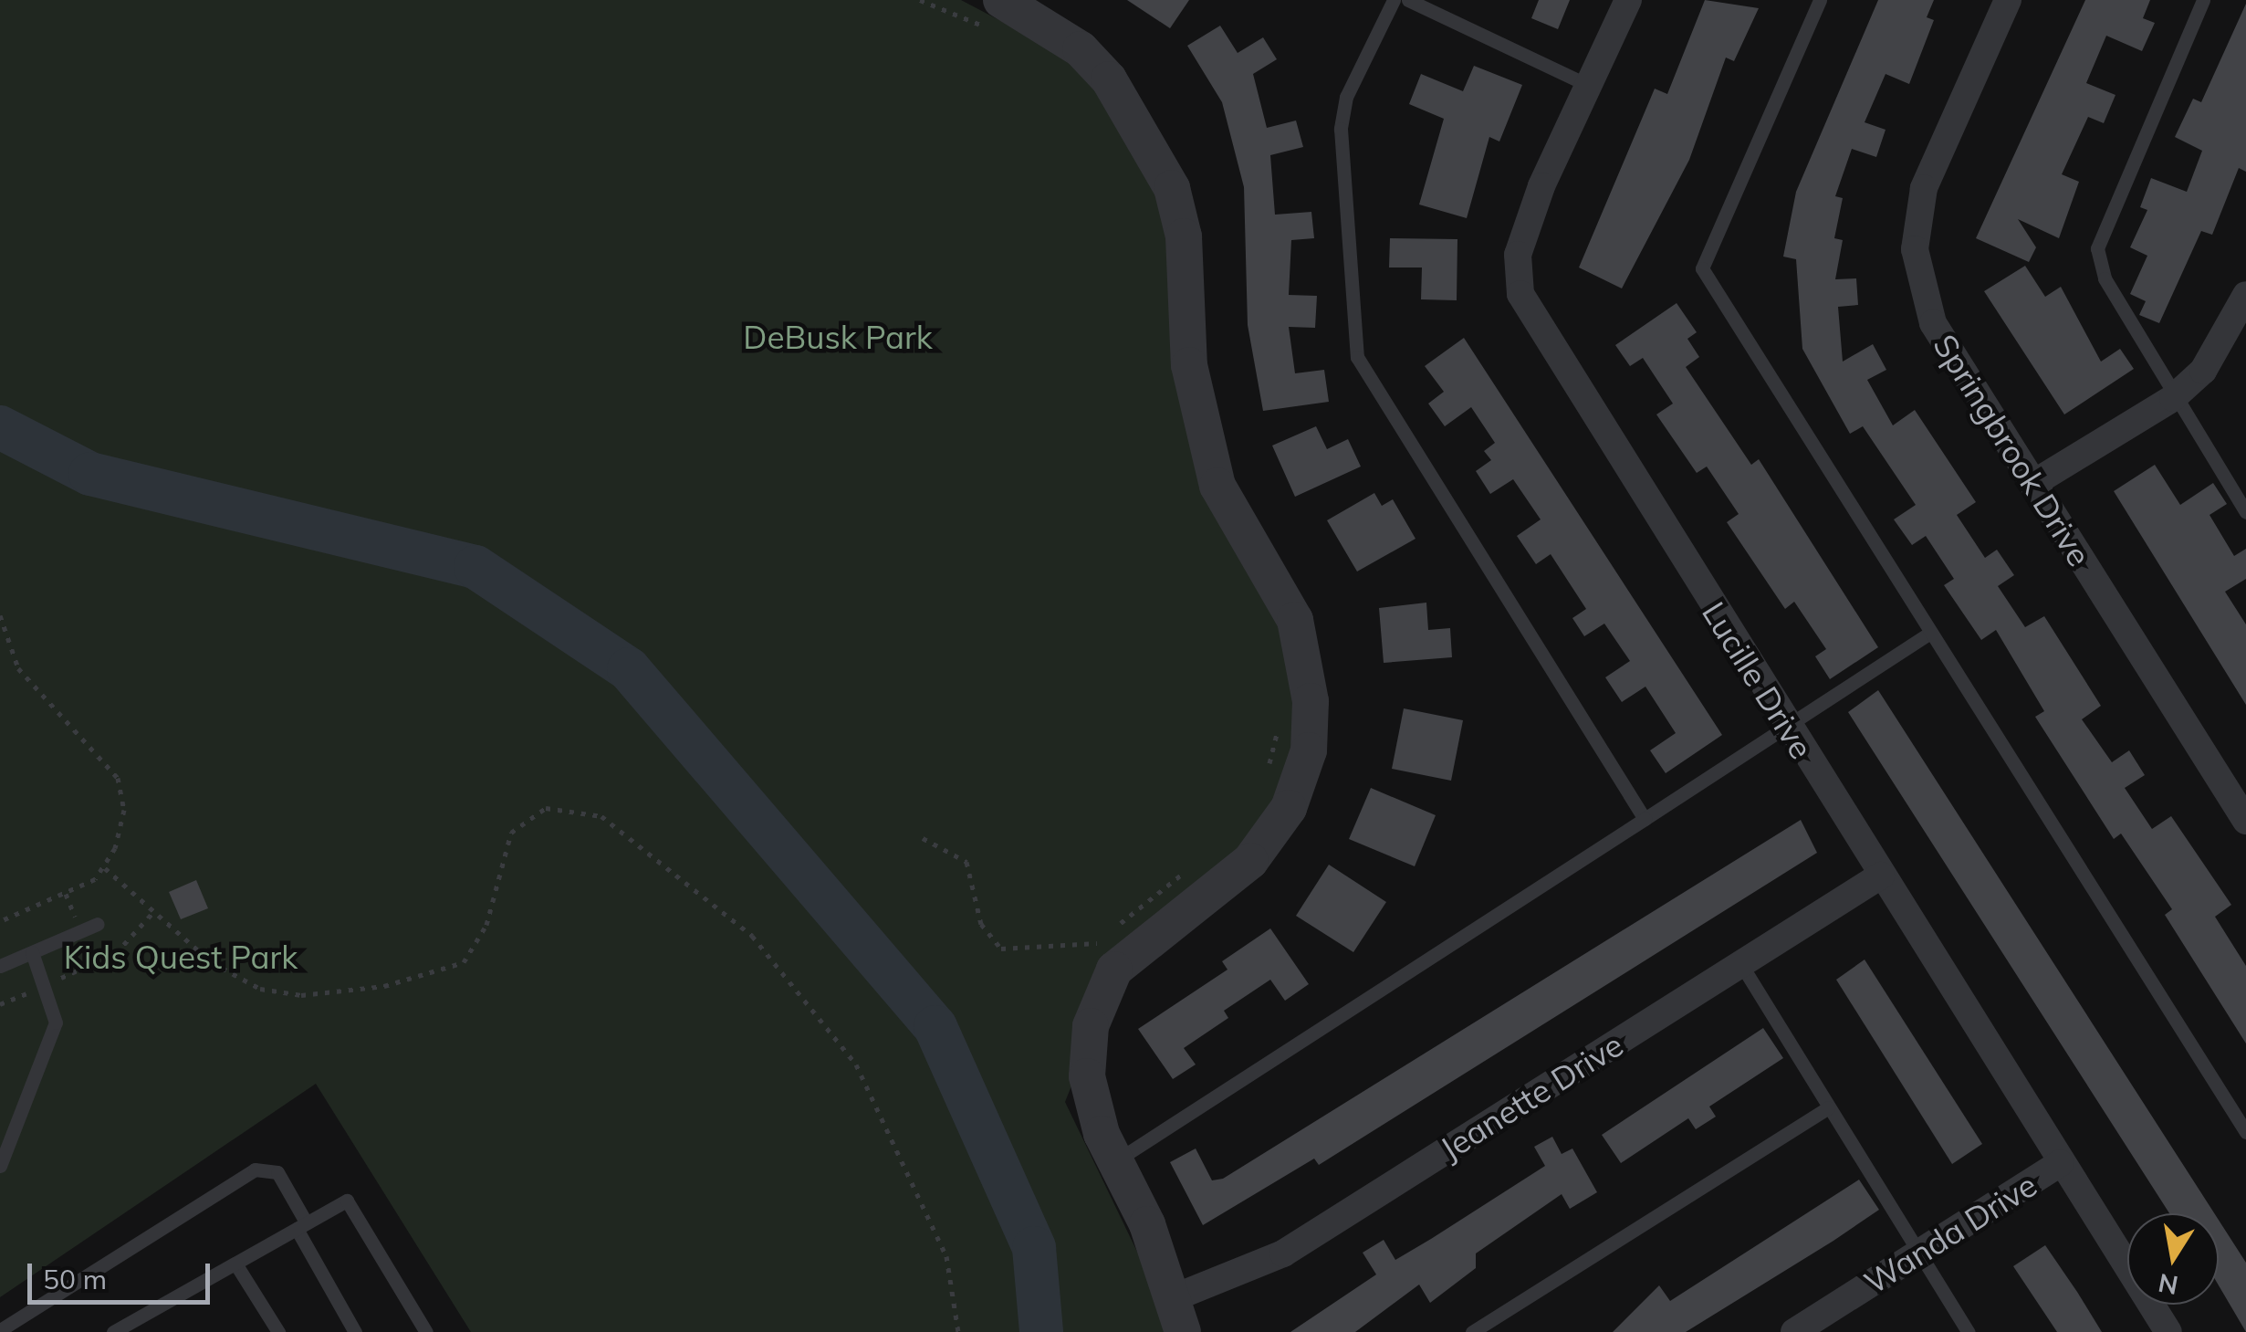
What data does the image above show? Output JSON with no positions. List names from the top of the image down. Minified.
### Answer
{"streets":{"street":["Springbrook Drive","Lucille Drive","Jeanette Drive","Wanda Drive"]},"crossings":[["Lucille Drive","Jeanette Drive"],["Lucille Drive","Wanda Drive"]],"parks":["DeBusk Park","Kids Quest Park"],"scale_bar":"50 m","north":"bottom"}
